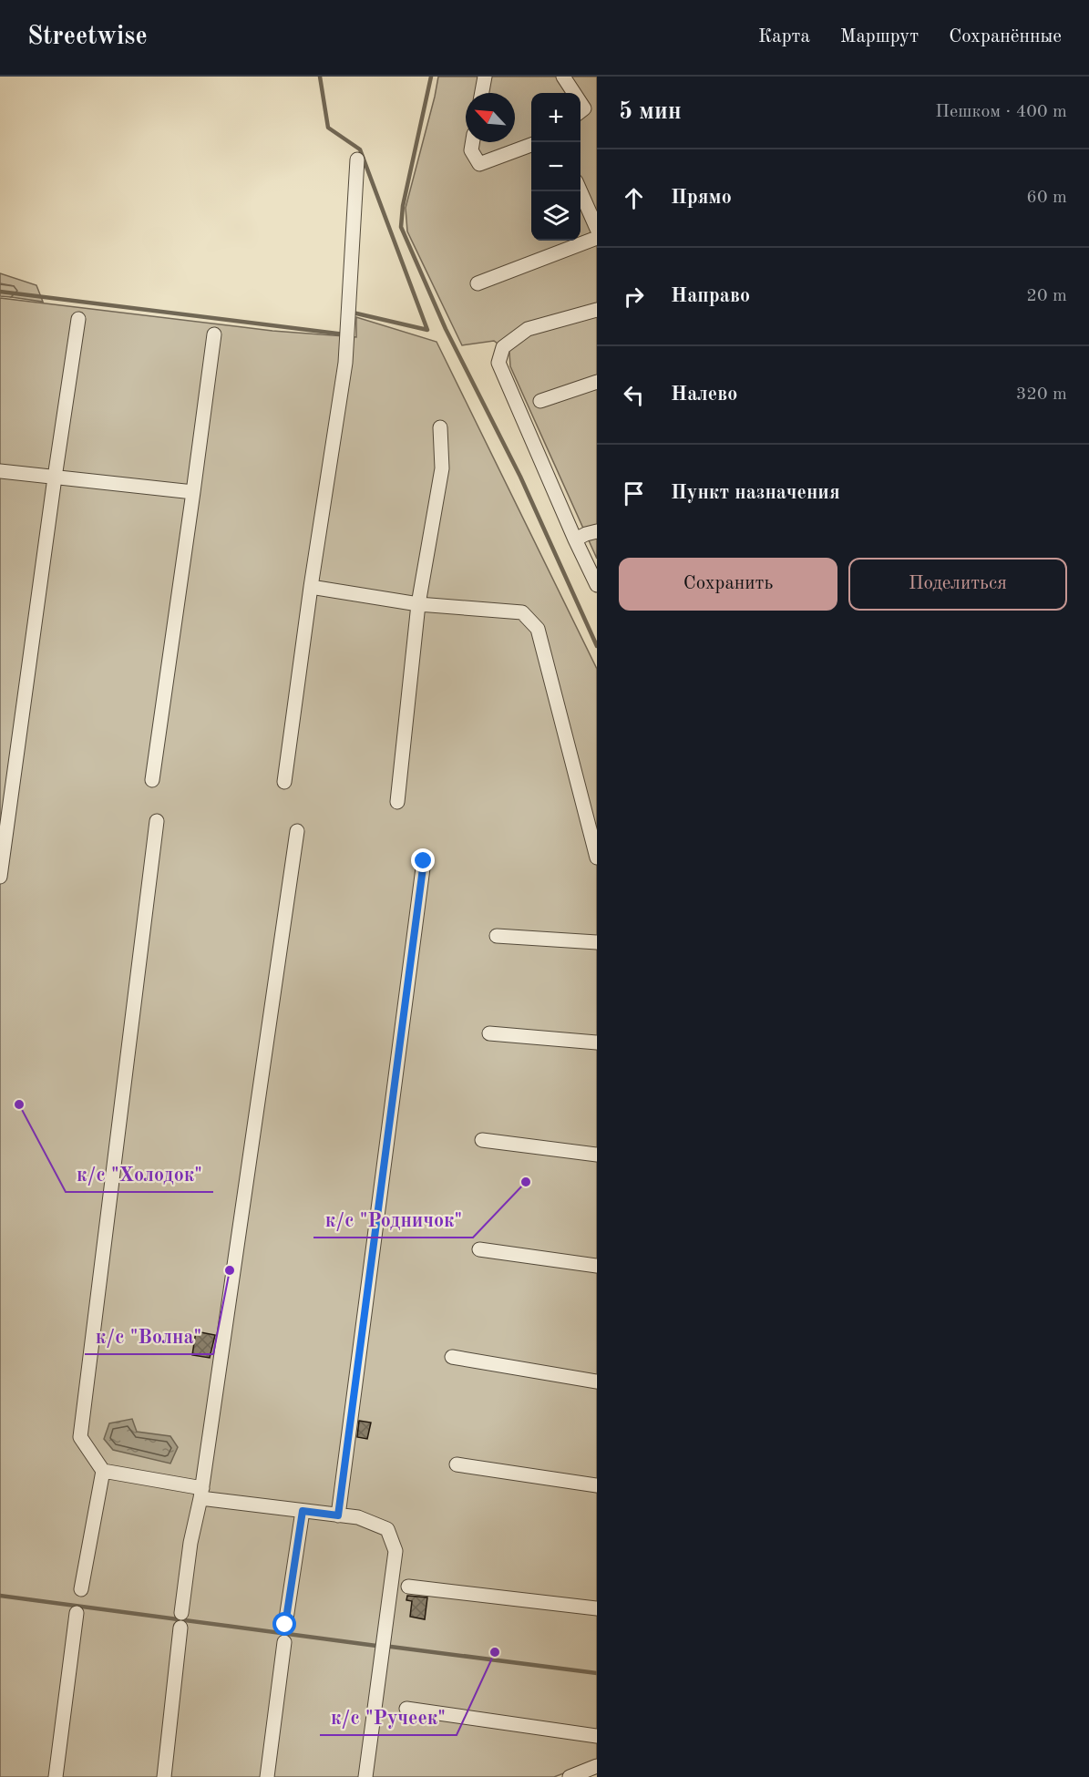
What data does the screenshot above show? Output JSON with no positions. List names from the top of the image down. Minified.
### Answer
{"places":["к/с \"Холодок\"","к/с \"Родничок\"","к/с \"Волна\"","к/с \"Ручеек\""],"north":"top left","page":{"header":"Streetwise","nav":["Карта","Маршрут","Сохранённые"],"heading":["5 мин","Пешком · 400 m"],"map_buttons":["+","−"],"list":[["Прямо","60 m"],["Направо","20 m"],["Налево","320 m"],"Пункт назначения"],"buttons":["Сохранить","Поделиться"]}}
